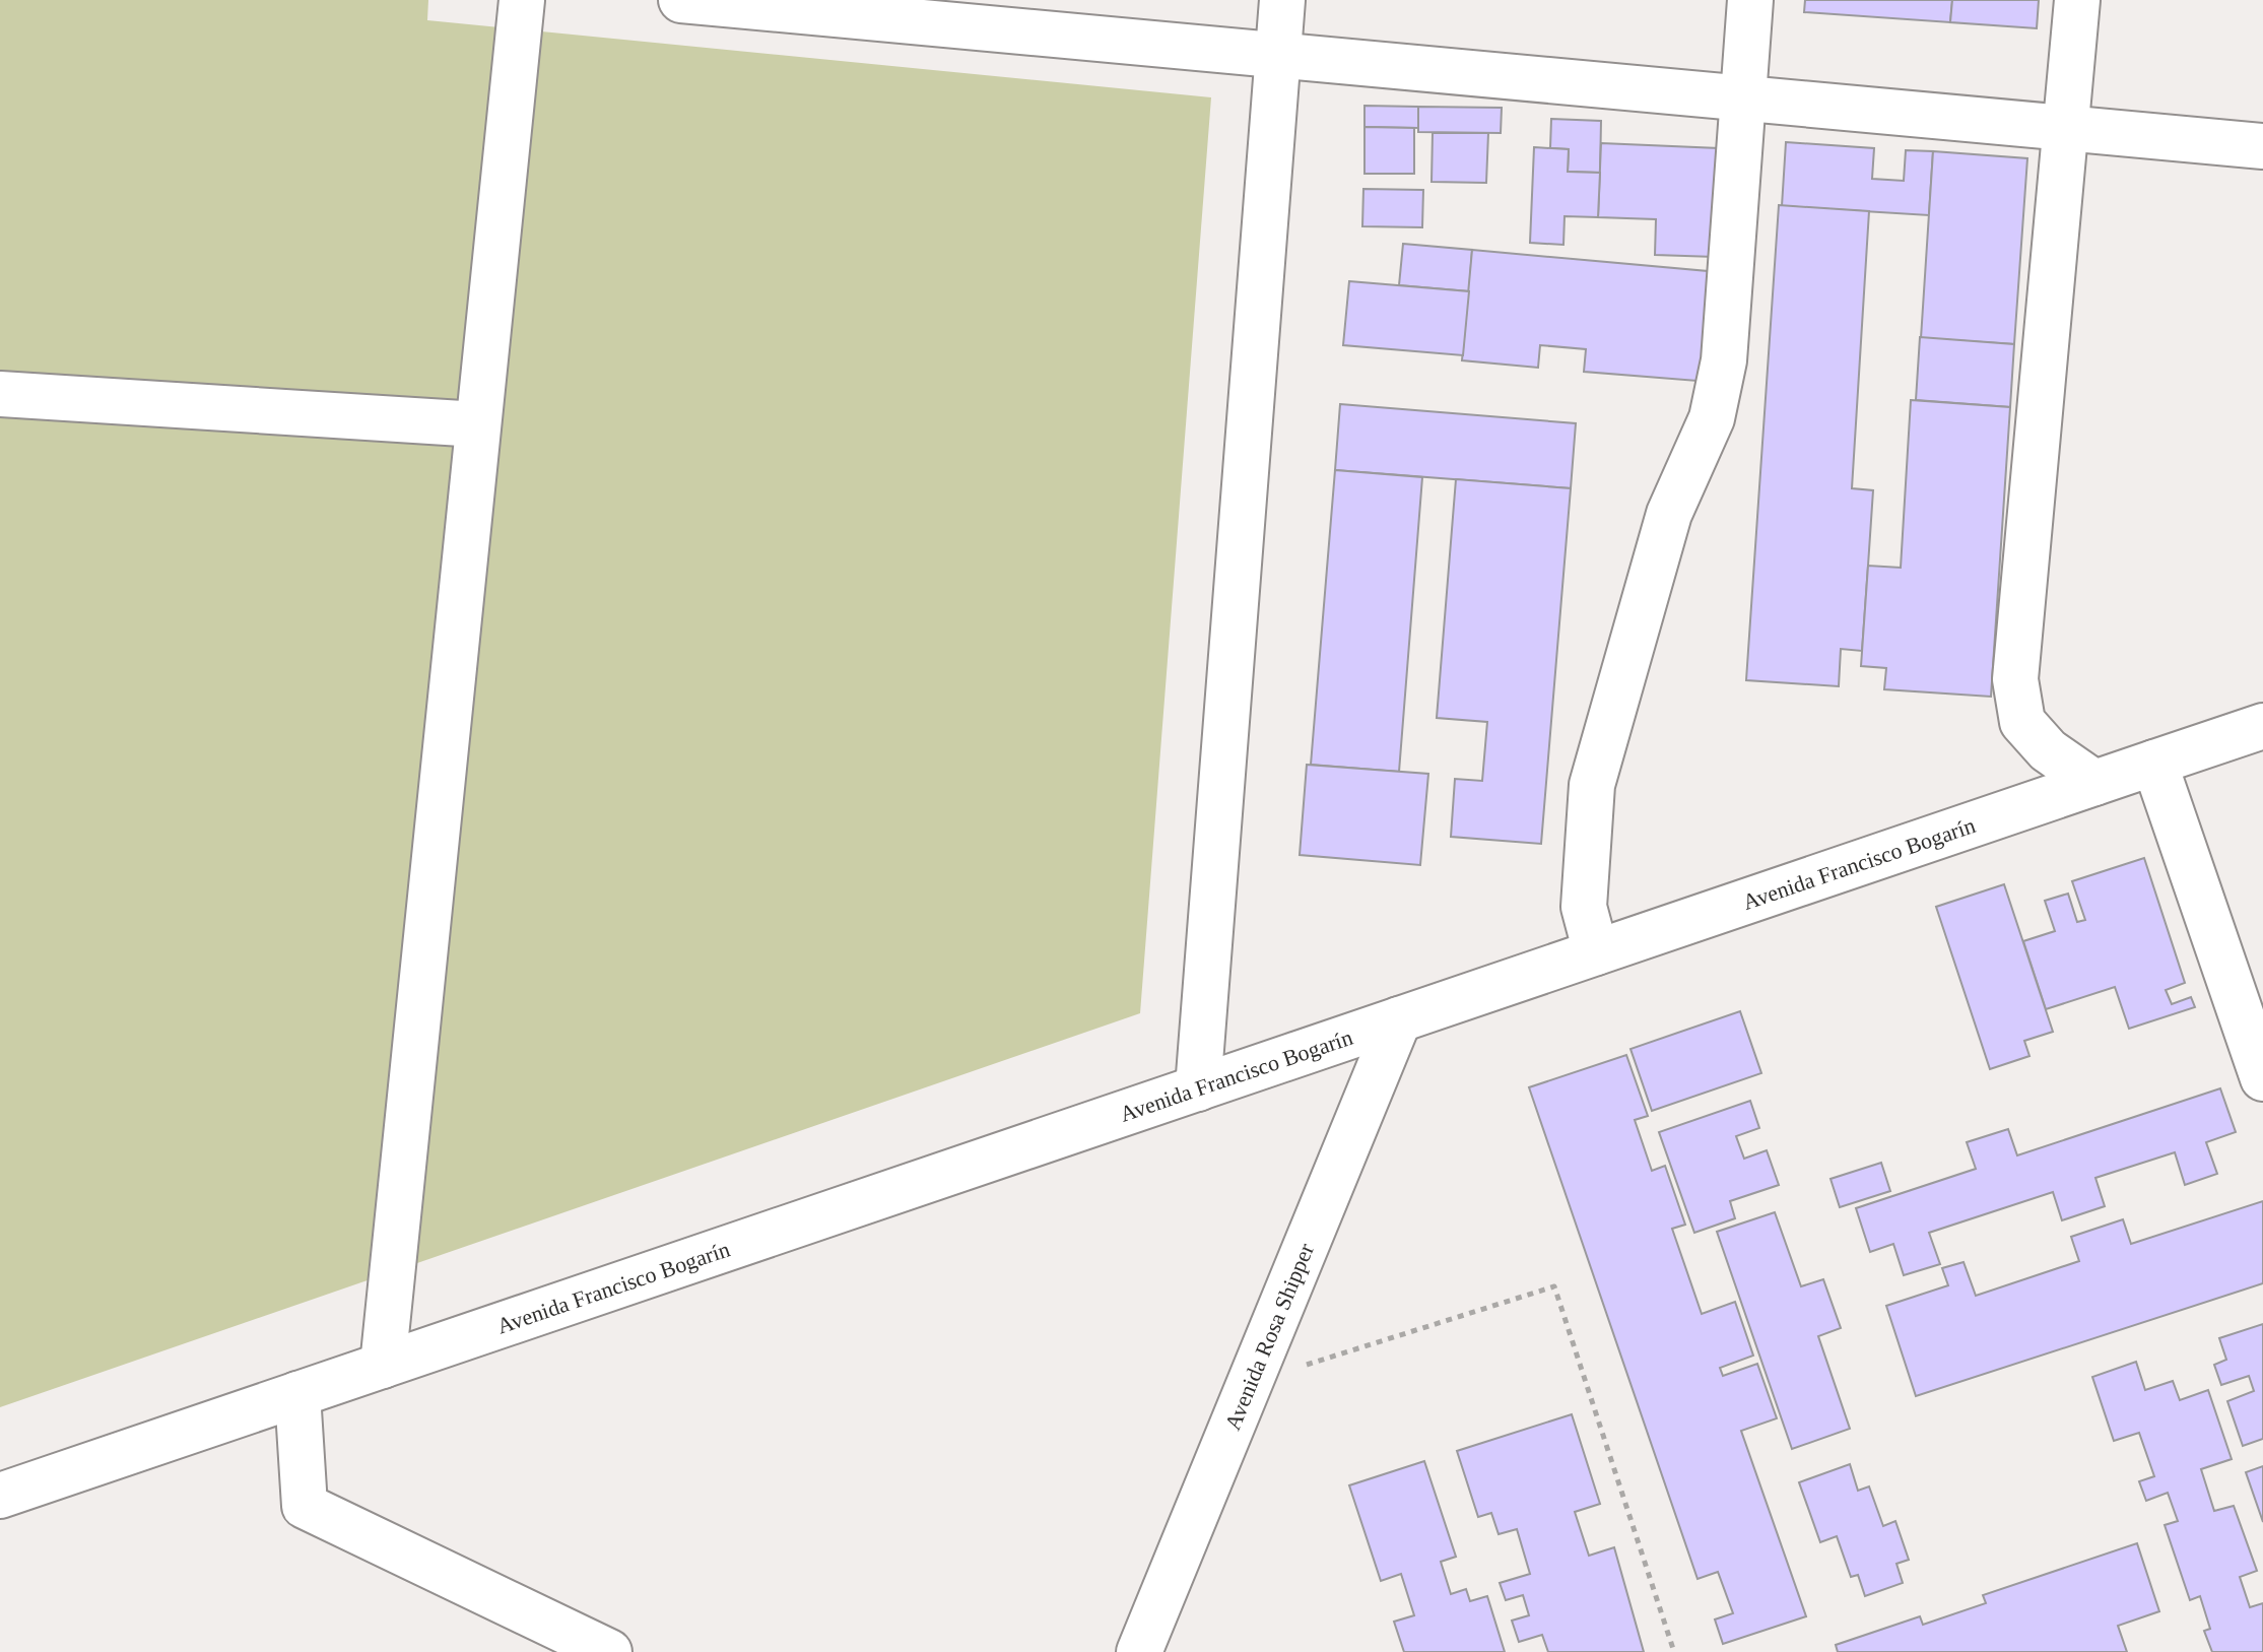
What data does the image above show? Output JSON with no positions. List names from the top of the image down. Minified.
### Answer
{"streets":{"street":["Avenida Francisco Bogarín","Avenida Rosa Shipper"]},"crossings":[["Avenida Francisco Bogarín","Avenida Rosa Shipper"]]}
